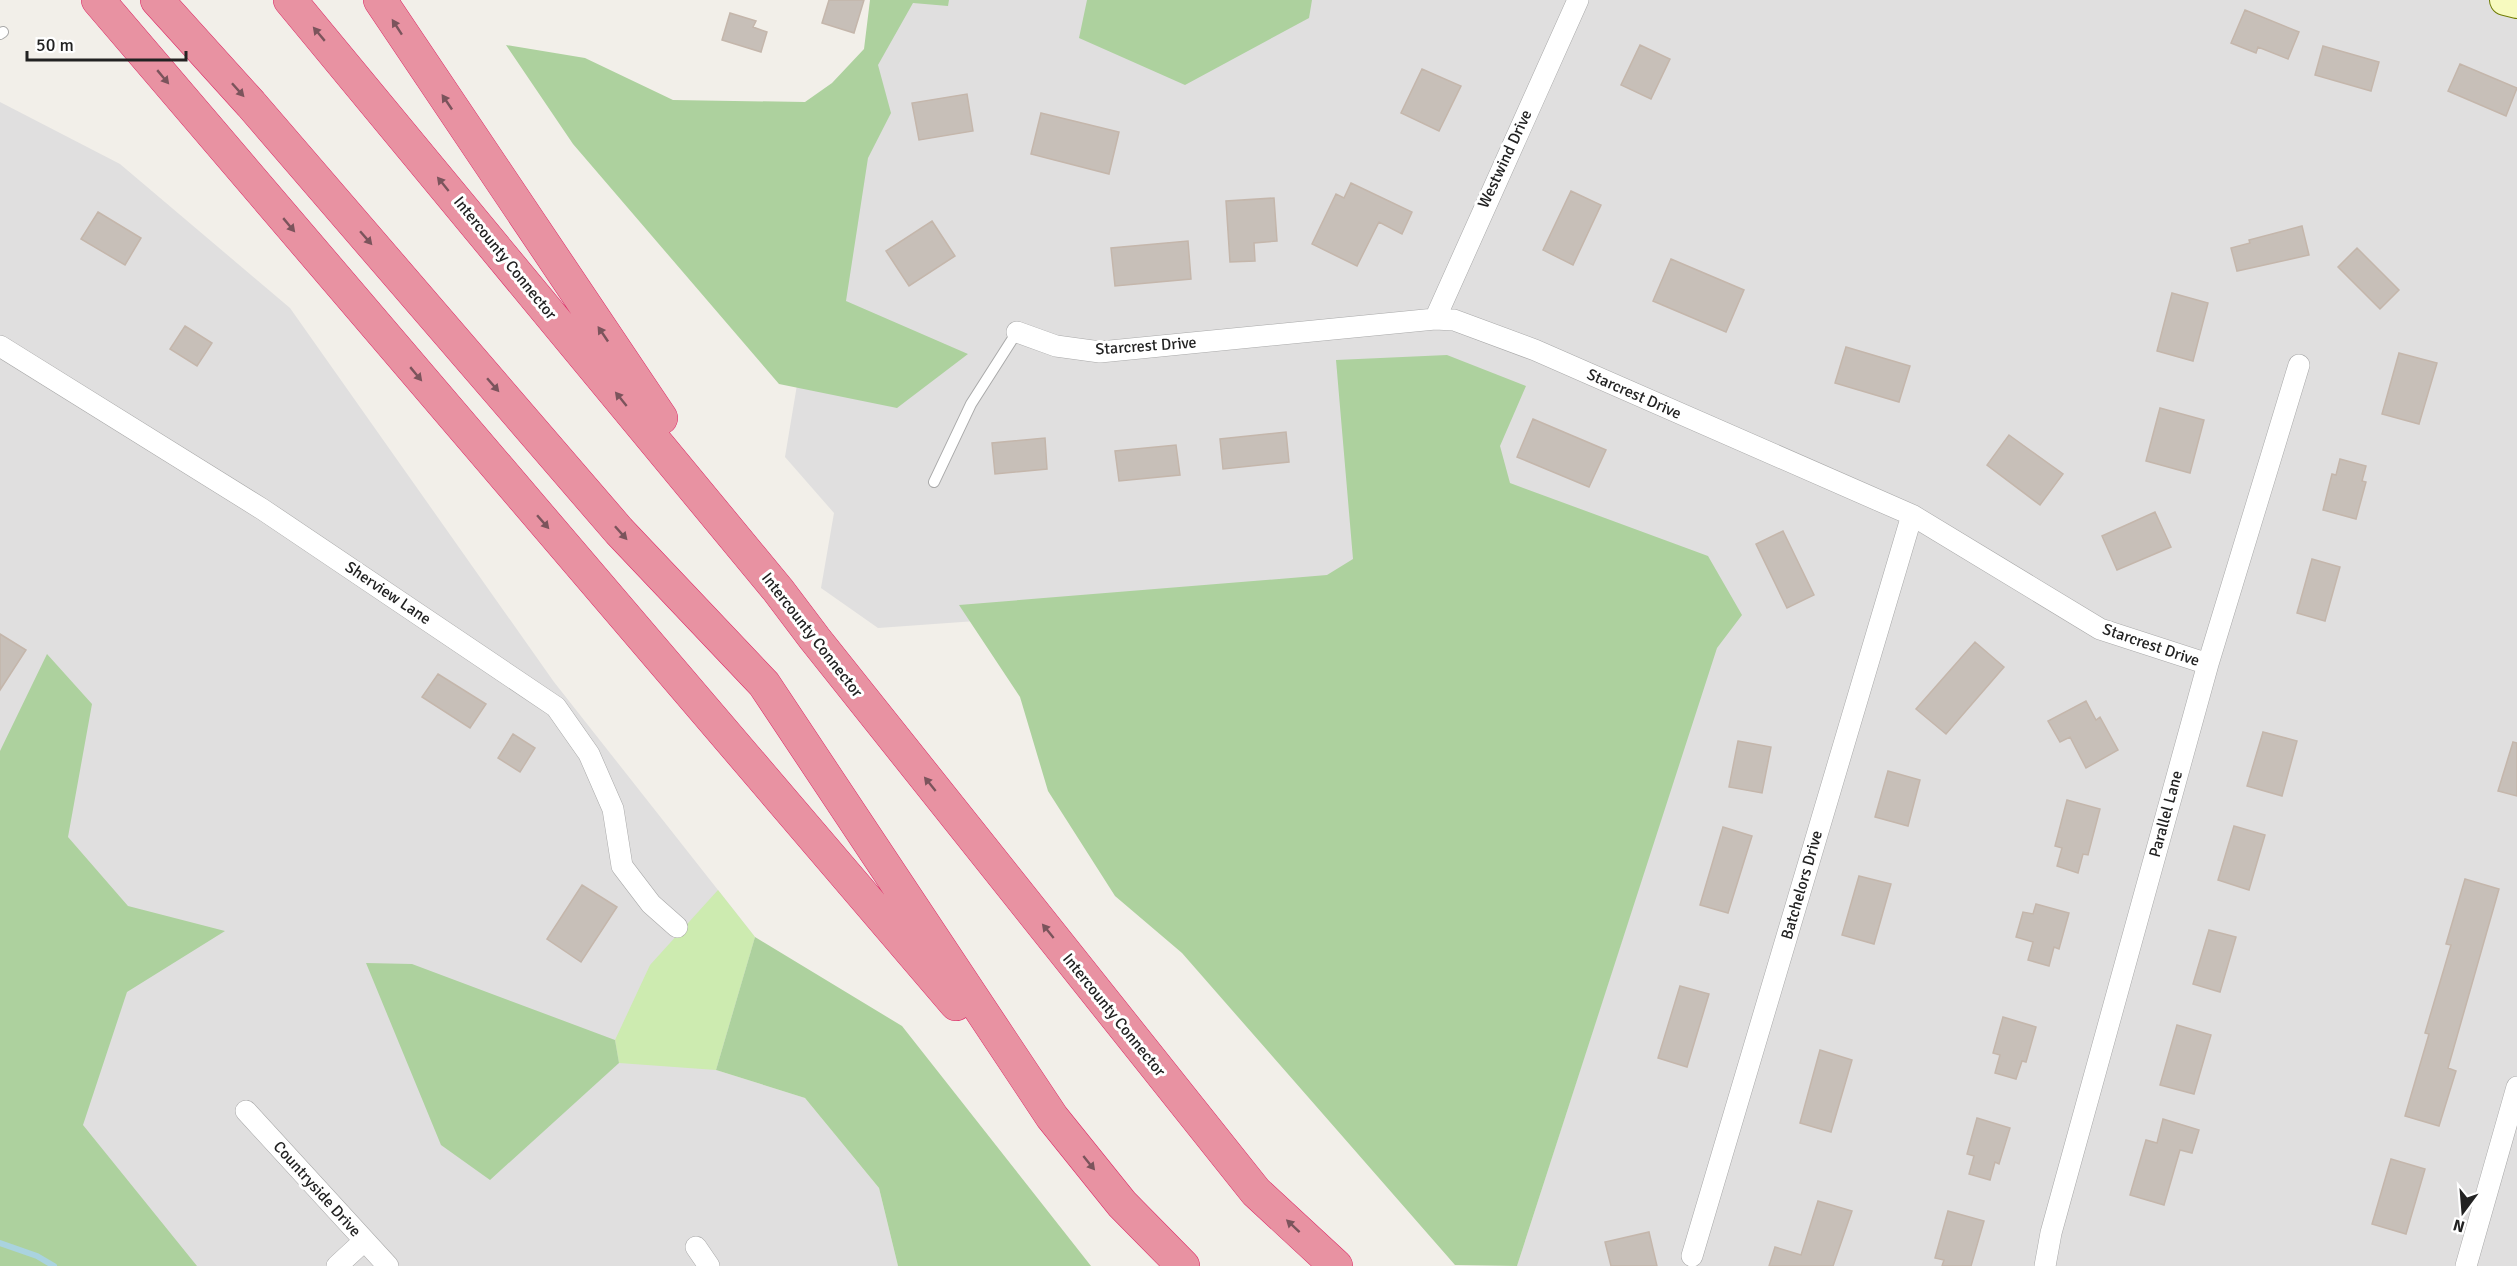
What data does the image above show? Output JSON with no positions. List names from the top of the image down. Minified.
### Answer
{"streets":{"highway":["Intercounty Connector"],"street":["Westwind Drive","Starcrest Drive","Sherview Lane","Parallel Lane","Batchelors Drive","Countryside Drive"]},"crossings":[["Westwind Drive","Starcrest Drive"],["Starcrest Drive","Parallel Lane"],["Starcrest Drive","Batchelors Drive"]],"scale_bar":"50 m","north":"bottom"}
